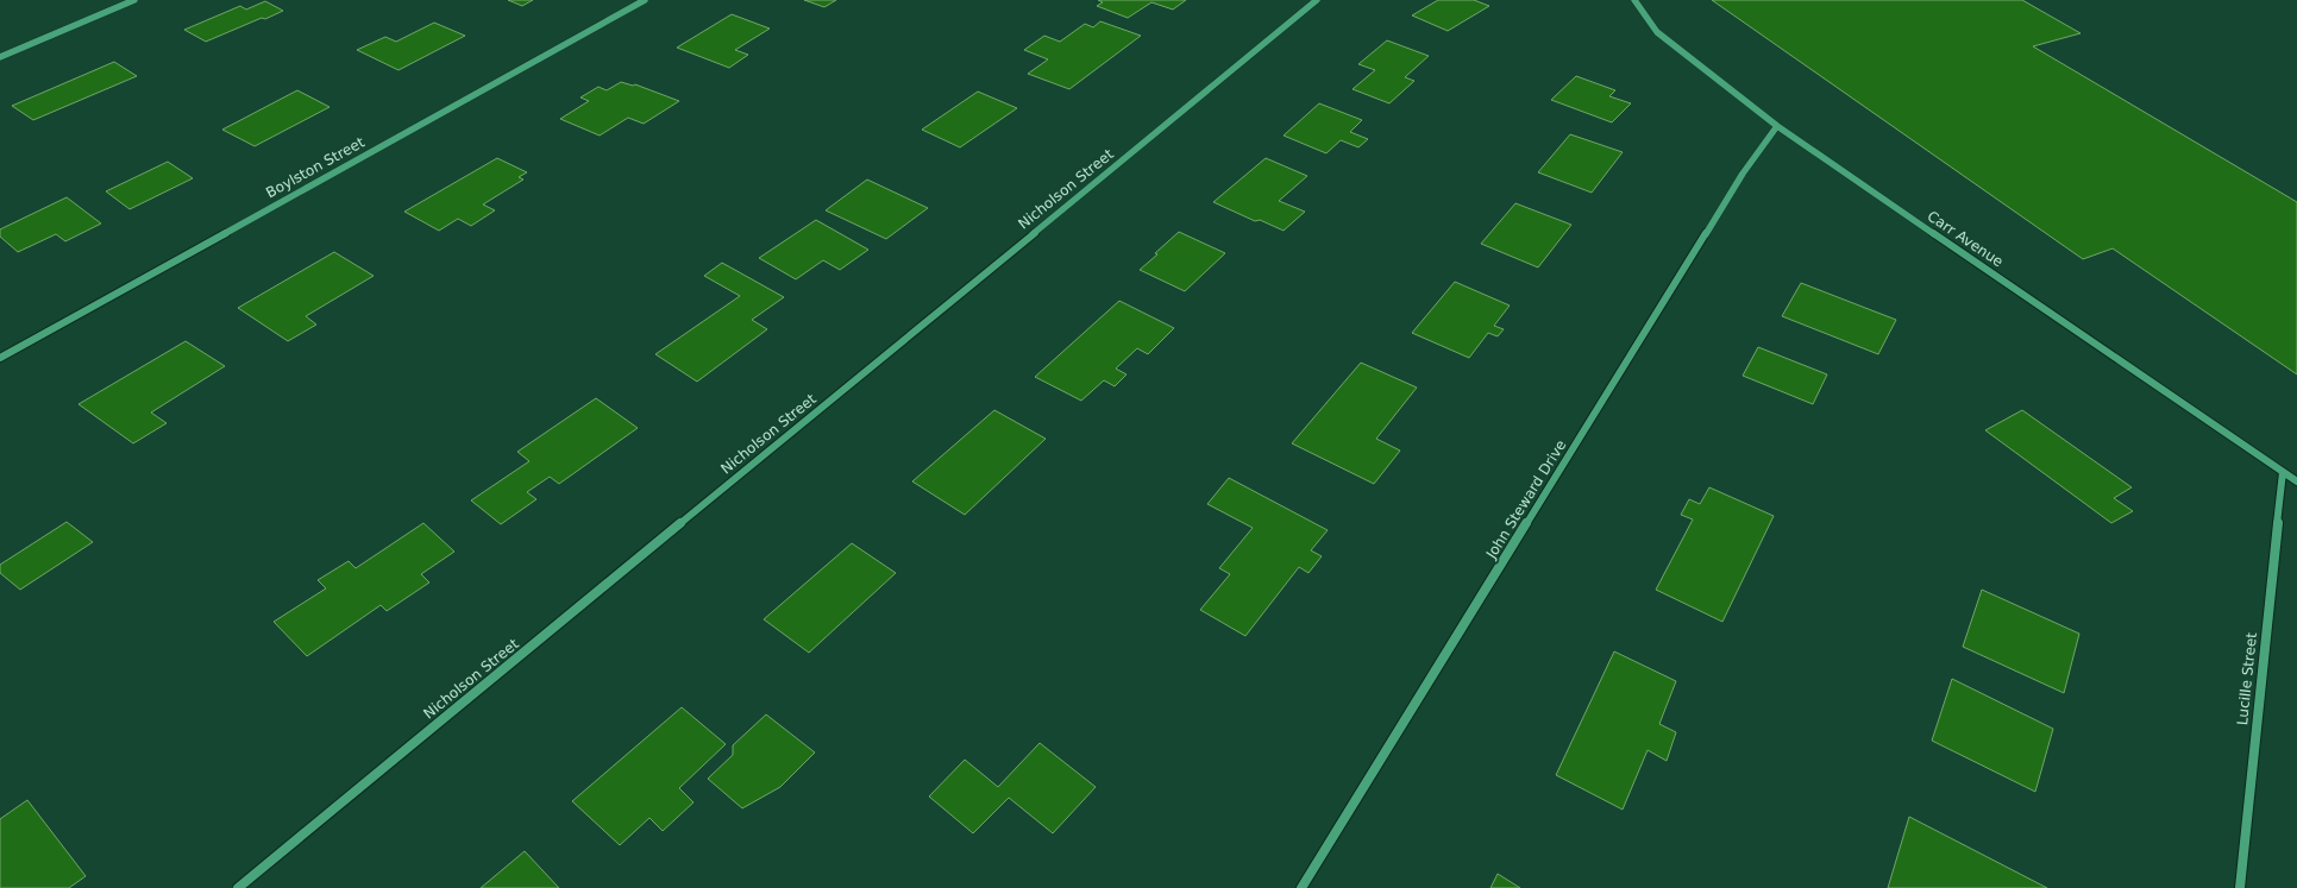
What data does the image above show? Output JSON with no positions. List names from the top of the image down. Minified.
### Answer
{"streets":{"street":["Boylston Street","Nicholson Street","Carr Avenue","John Steward Drive","Lucille Street"]},"crossings":[["Carr Avenue","John Steward Drive"],["Carr Avenue","Lucille Street"]]}
